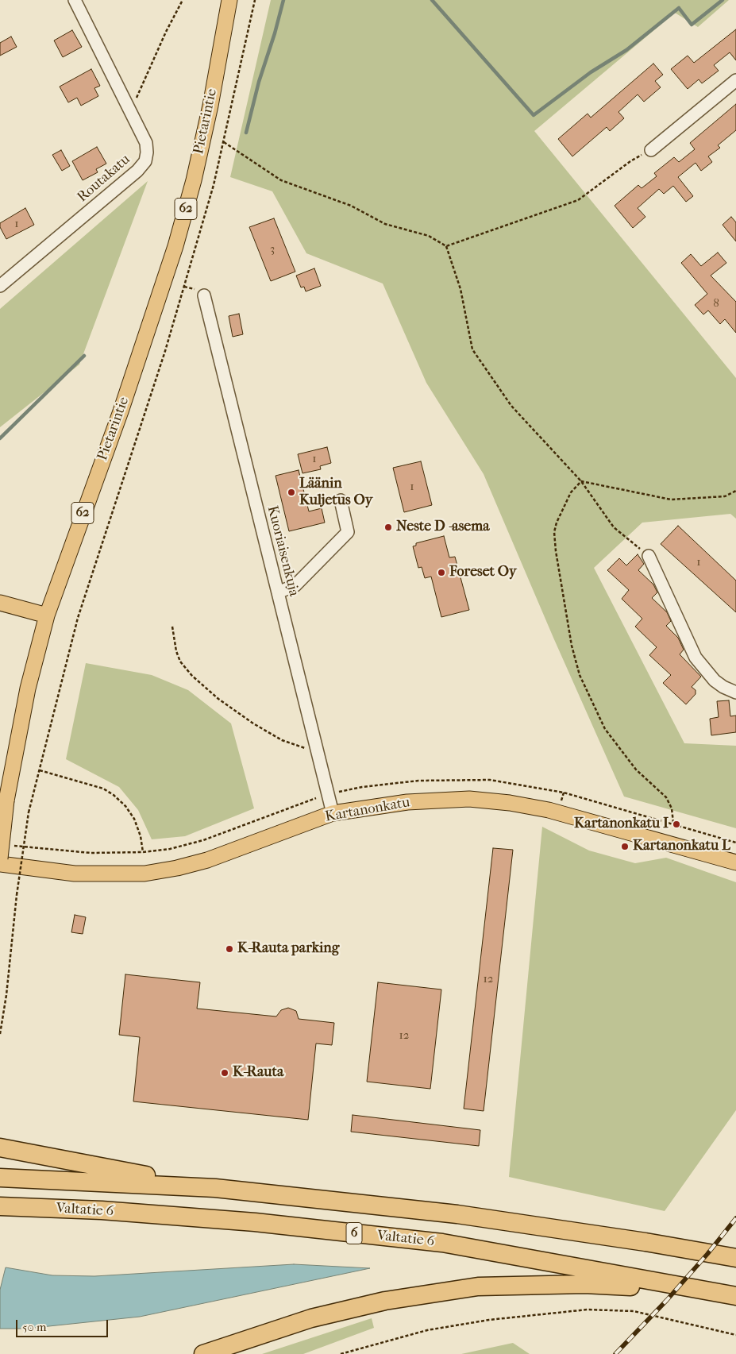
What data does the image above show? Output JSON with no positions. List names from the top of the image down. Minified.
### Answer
{"streets":{"highway":["Valtatie 6","6"],"main road":["Pietarintie","62","Kartanonkatu"],"street":["Routakatu","Kuoriaisenkuja"]},"crossings":[["Kuoriaisenkuja","Kartanonkatu"]],"places":["Läänin Kuljetus Oy","Neste D -asema","Foreset Oy","Kartanonkatu I","Kartanonkatu L","K-Rauta parking","K-Rauta"],"house_numbers":["1","3","8","1","1","1","12","12"],"scale_bar":"50 m"}
